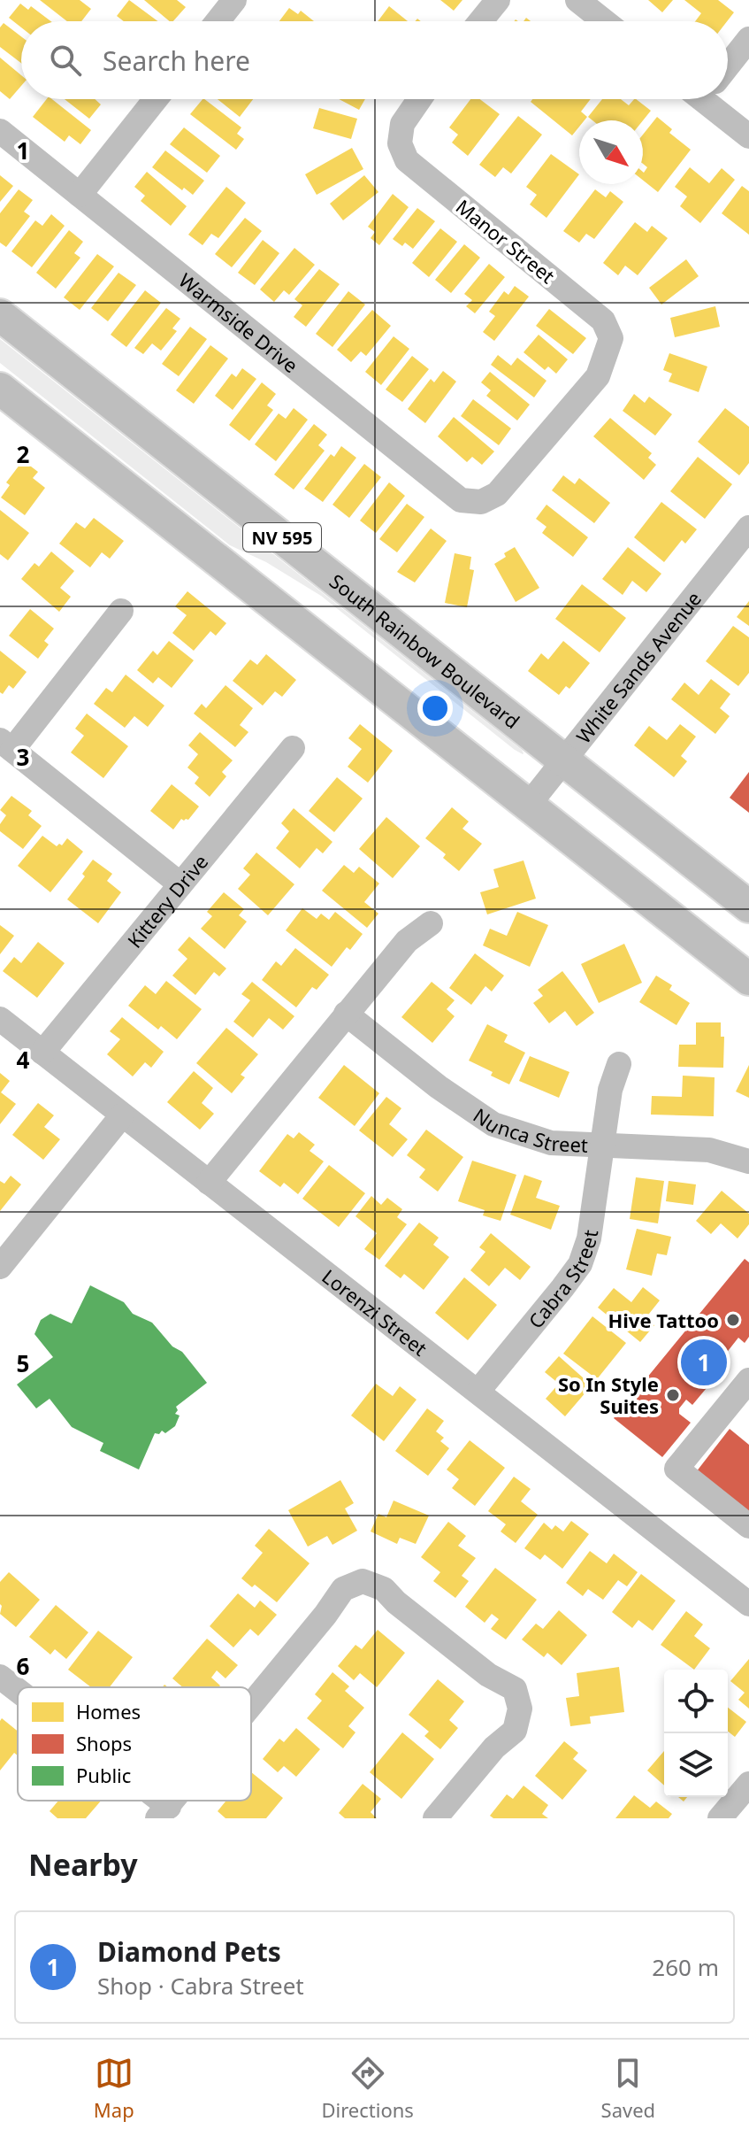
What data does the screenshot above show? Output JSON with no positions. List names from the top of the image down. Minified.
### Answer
{"streets":{"main road":["NV 595","South Rainbow Boulevard"],"street":["Manor Street","Warmside Drive","White Sands Avenue","Kittery Drive","Nunca Street","Cabra Street","Lorenzi Street"]},"crossings":[["Manor Street","Warmside Drive"],["NV 595","White Sands Avenue"],["South Rainbow Boulevard","White Sands Avenue"],["Kittery Drive","Lorenzi Street"],["Nunca Street","Cabra Street"],["Cabra Street","Lorenzi Street"]],"places":["Hive Tattoo","So In Style Suites"],"legend":["Homes","Shops","Public"],"north":"bottom right","page":{"search":"Search here","pins":"1","heading":"Nearby","list":[{"mark":"1","name":"Diamond Pets","note":"Shop · Cabra Street","value":"260 m"}],"nav":["Map","Directions","Saved"]},"grid":{"rows":["1","2","3","4","5","6"]}}
